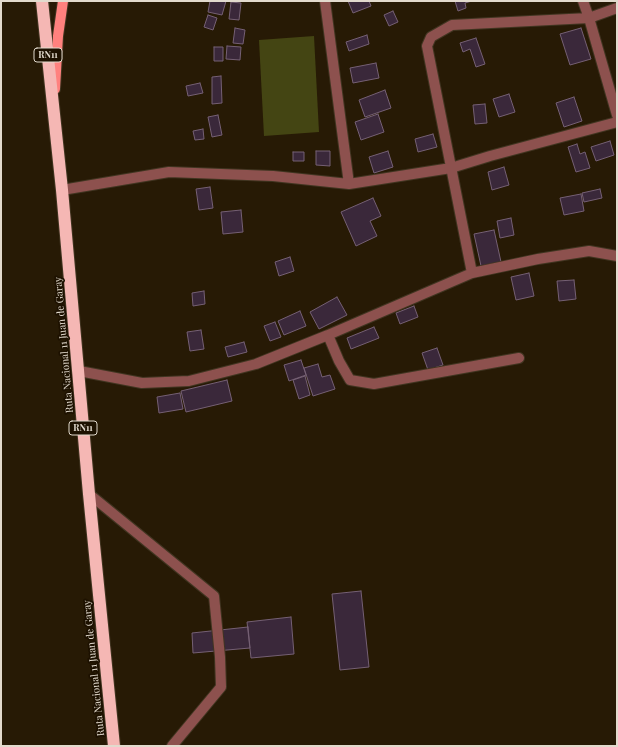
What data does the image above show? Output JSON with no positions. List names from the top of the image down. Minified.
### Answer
{"streets":{"highway":["RN11","Ruta Nacional 11 Juan de Garay"]},"crossings":[["RN11","Ruta Nacional 11 Juan de Garay"]]}
